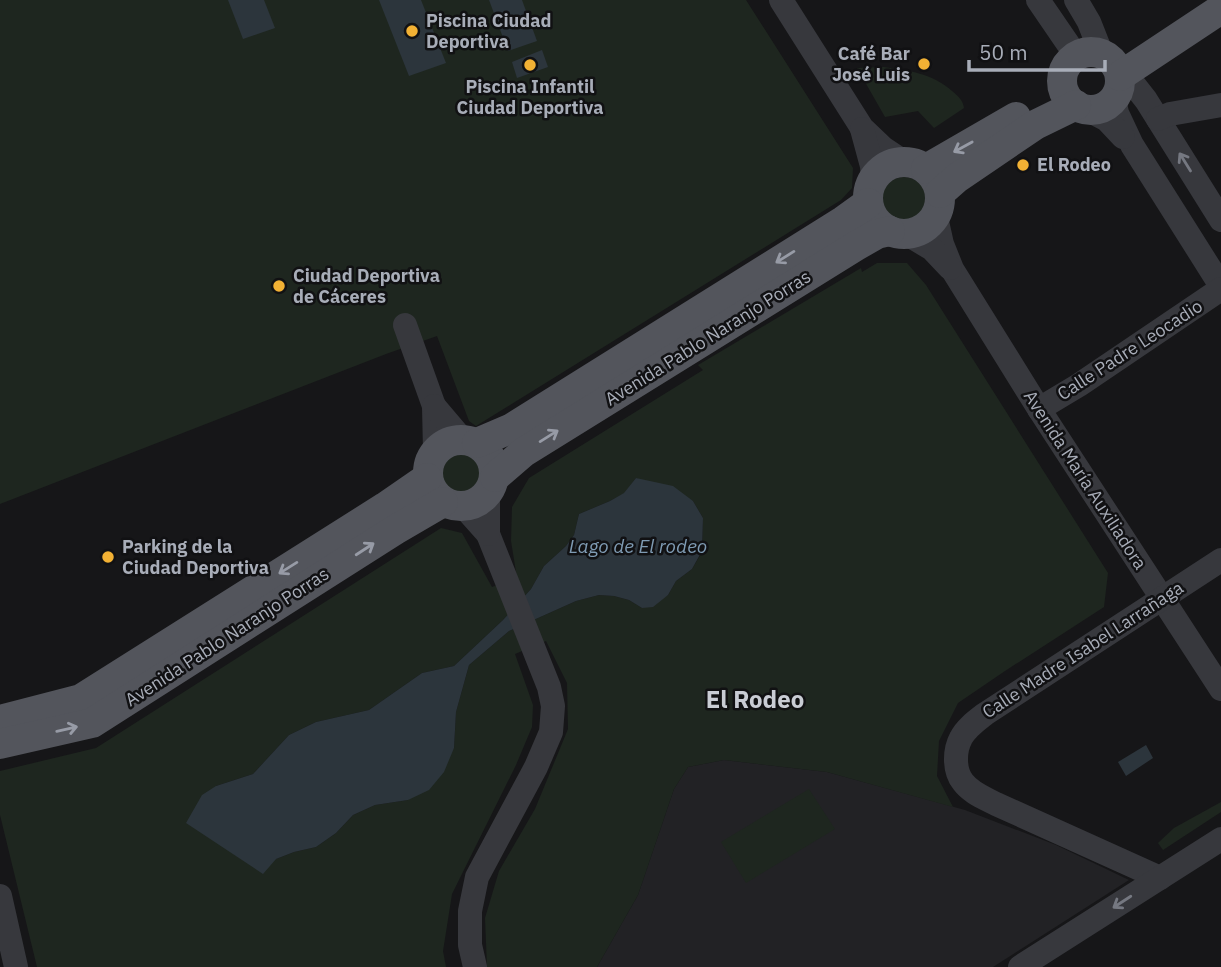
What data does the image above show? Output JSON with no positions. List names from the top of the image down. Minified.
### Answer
{"streets":{"main road":["Avenida Pablo Naranjo Porras"],"street":["Calle Padre Leocadio","Avenida María Auxiliadora","Calle Madre Isabel Larrañaga"]},"crossings":[["Avenida Pablo Naranjo Porras","Avenida María Auxiliadora"],["Calle Padre Leocadio","Avenida María Auxiliadora"],["Avenida María Auxiliadora","Calle Madre Isabel Larrañaga"]],"districts":["El Rodeo"],"water":["Lago de El rodeo"],"places":["Piscina Ciudad Deportiva","Café Bar José Luis","Piscina Infantil Ciudad Deportiva","El Rodeo","Ciudad Deportiva de Cáceres","Parking de la Ciudad Deportiva"],"scale_bar":"50 m"}
